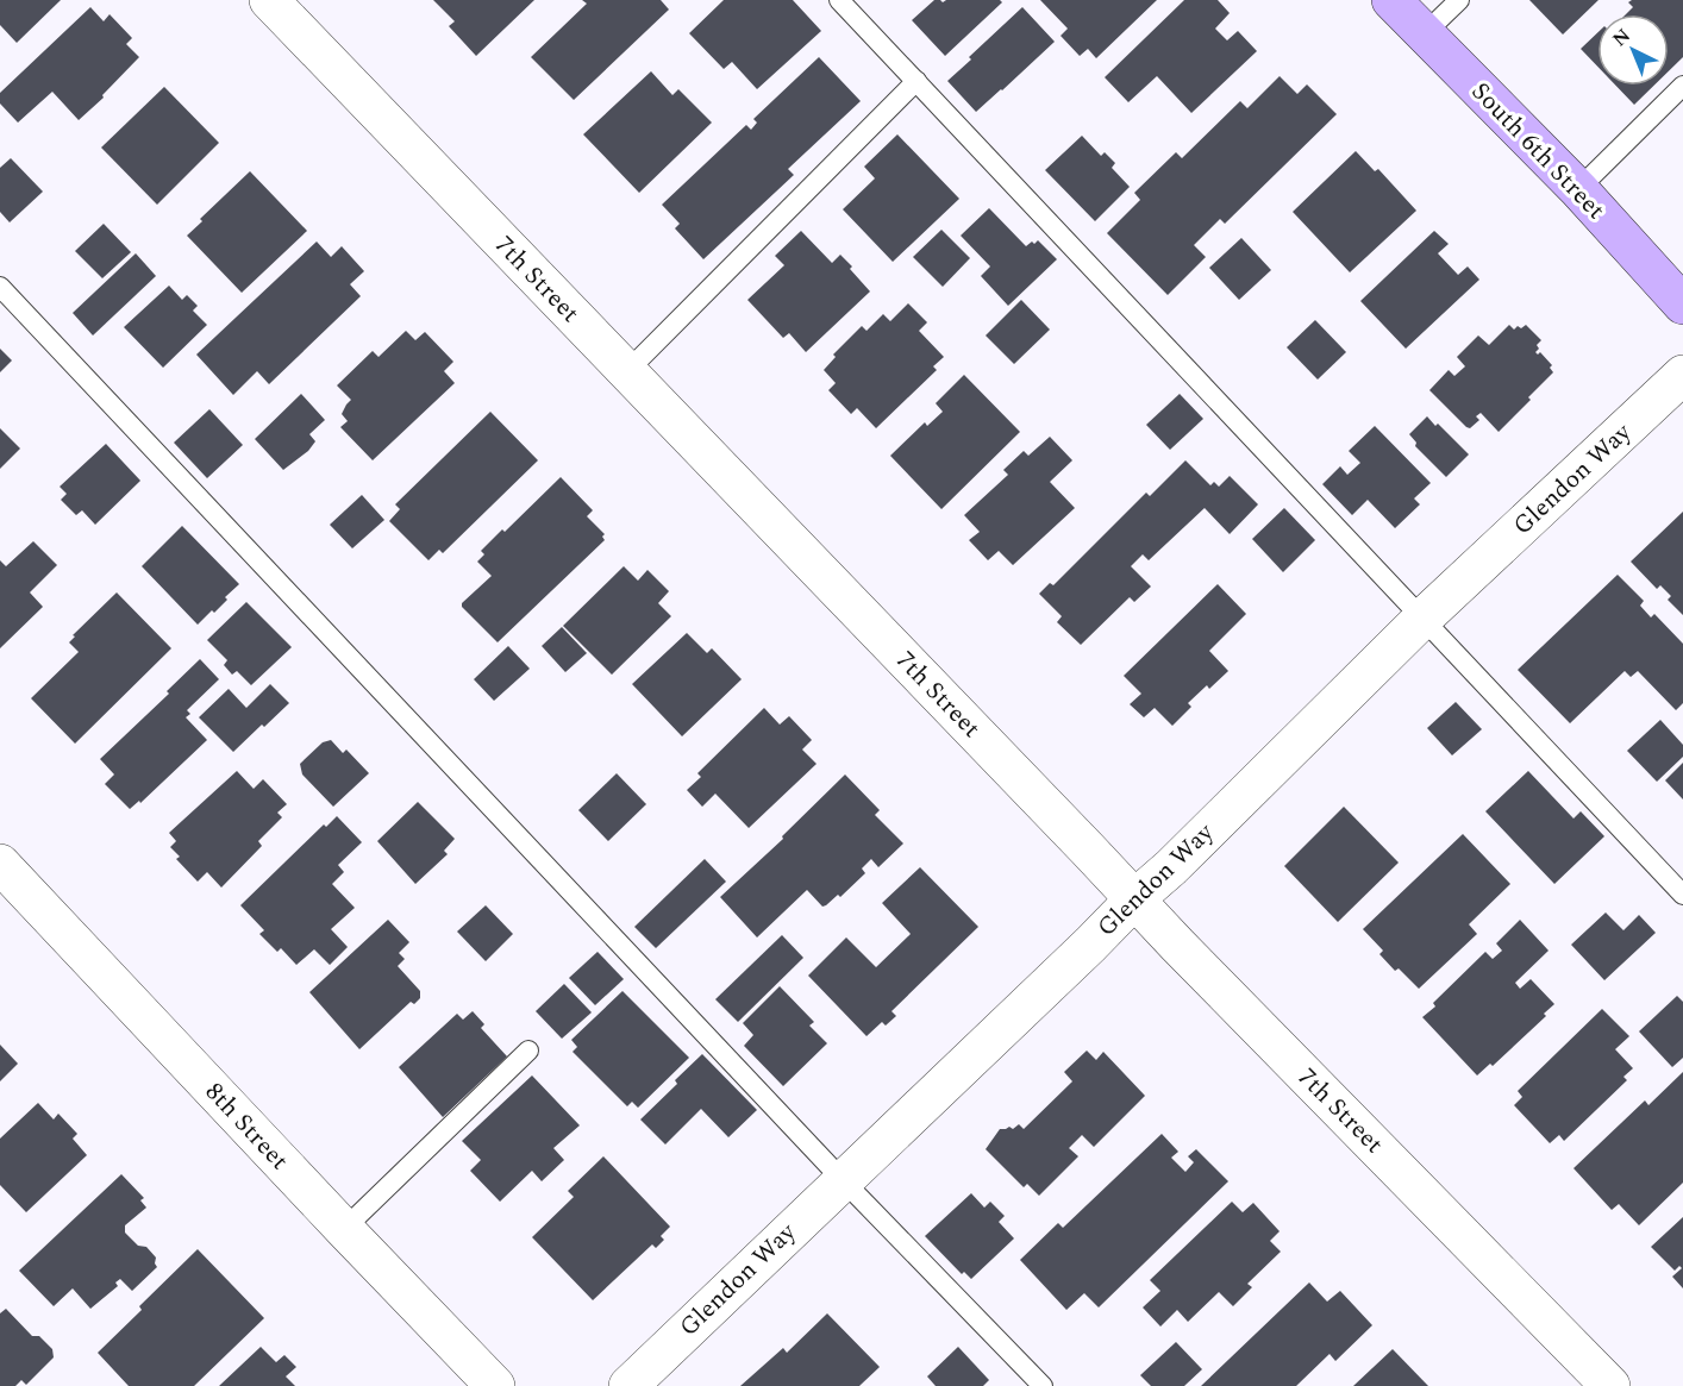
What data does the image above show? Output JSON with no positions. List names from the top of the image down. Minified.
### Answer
{"streets":{"street":["South 6th Street","7th Street","Glendon Way","8th Street"]},"crossings":[["7th Street","Glendon Way"]],"north":"top left"}
